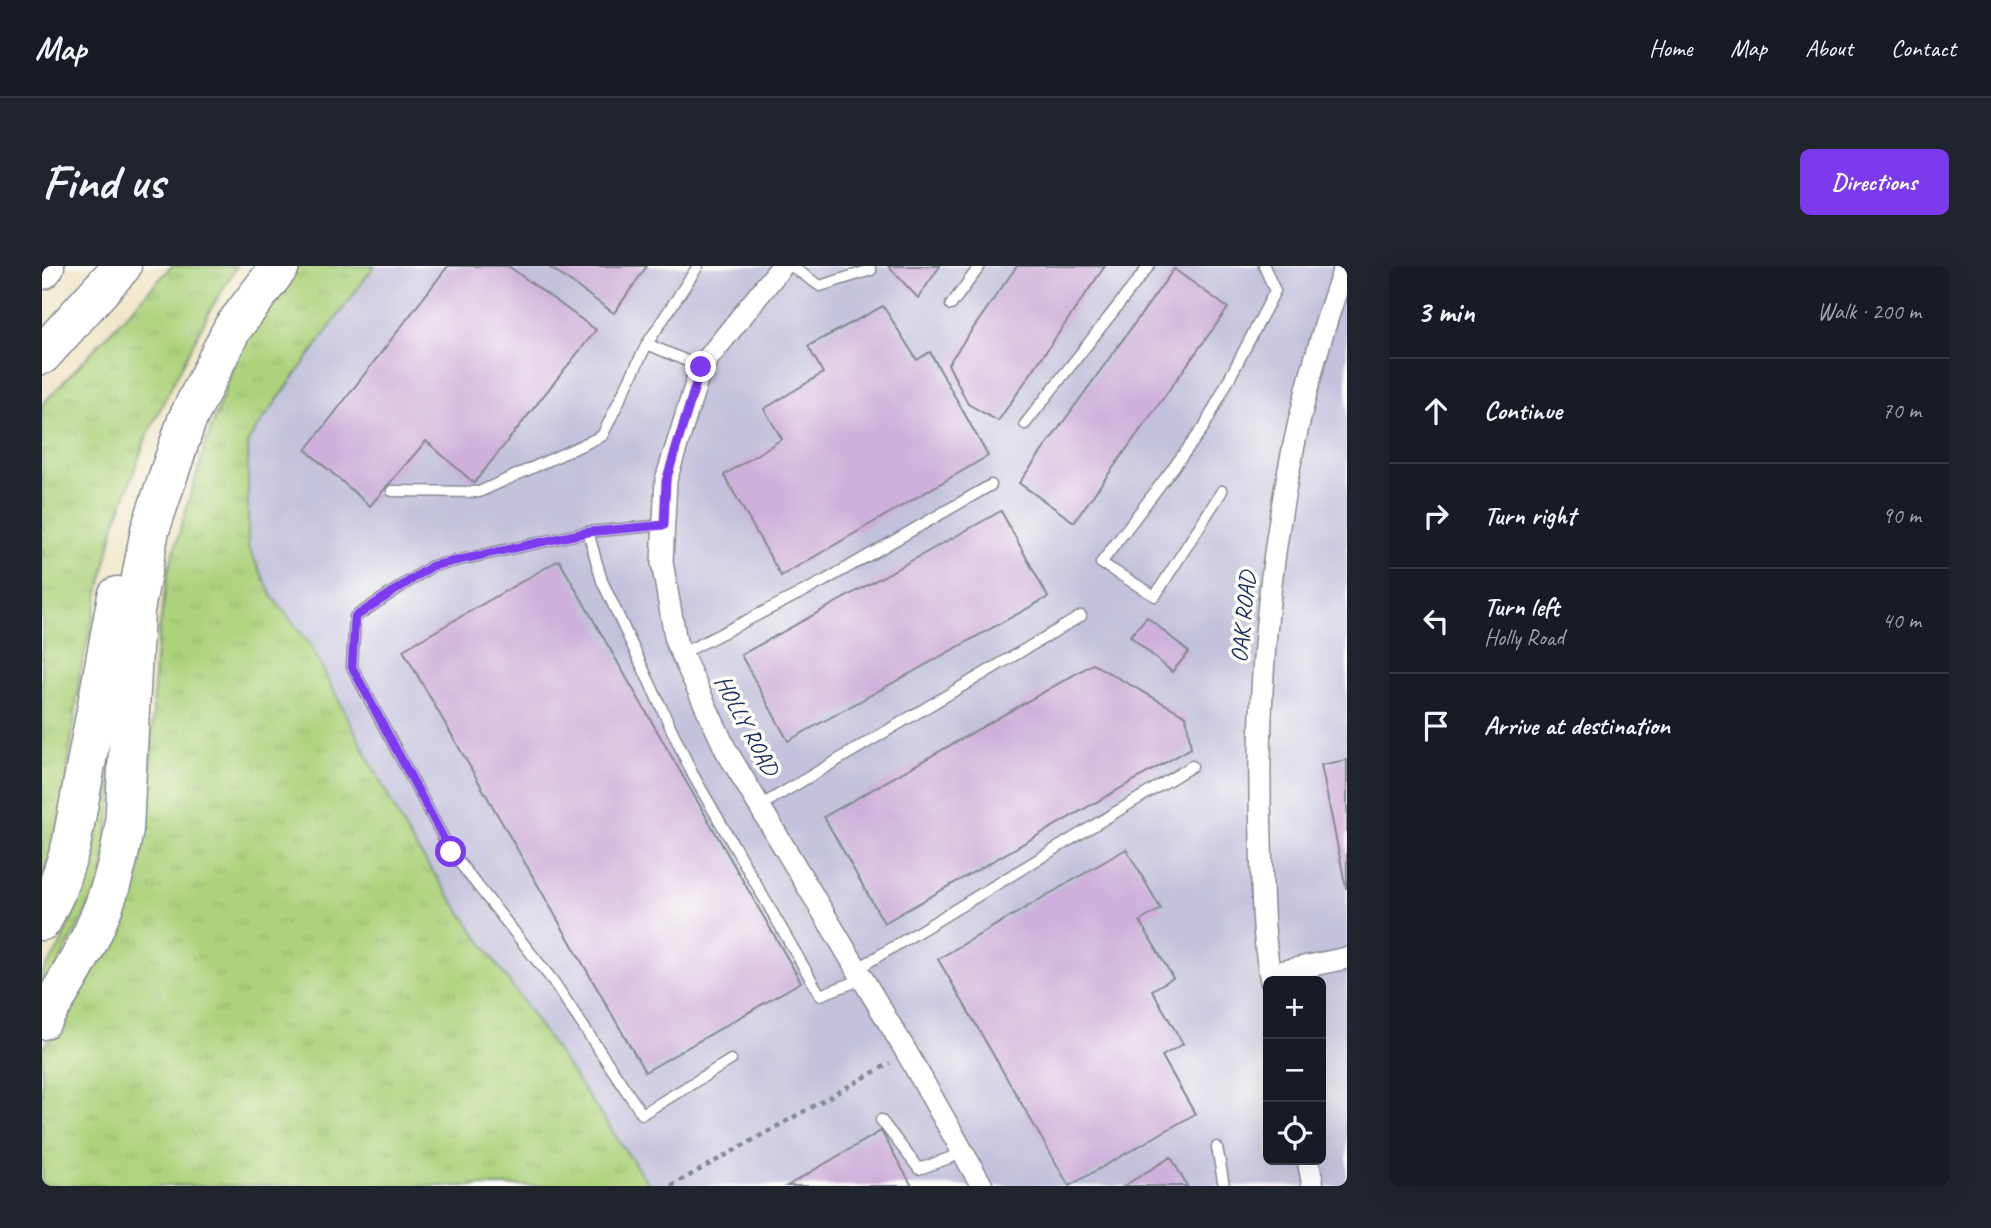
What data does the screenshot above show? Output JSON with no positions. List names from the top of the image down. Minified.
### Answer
{"streets":{"street":["OAK ROAD","HOLLY ROAD"]},"page":{"header":"Map","nav":["Home","Map","About","Contact"],"buttons":"Directions","title":"Find us","heading":["3 min","Walk · 200 m"],"list":[["Continue","70 m"],["Turn right","90 m"],["Turn left","Holly Road","40 m"],"Arrive at destination"],"map_buttons":["+","−"]}}
